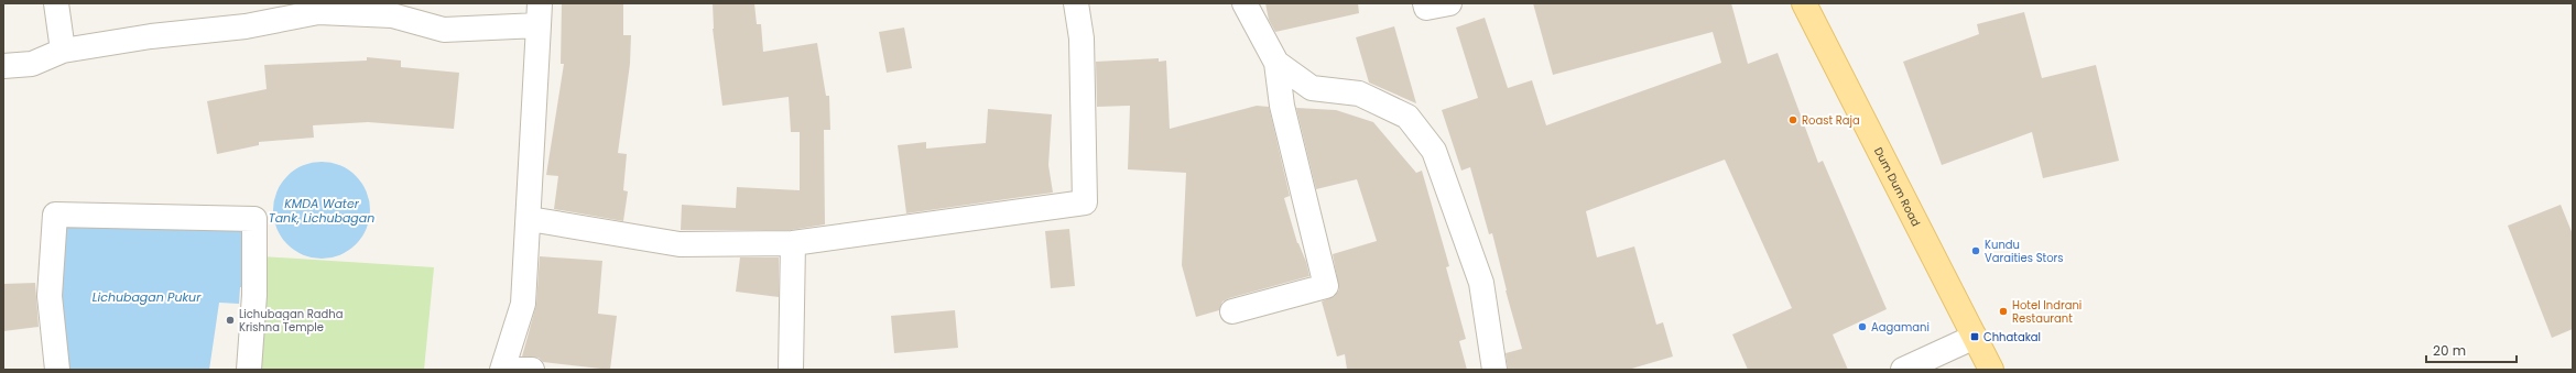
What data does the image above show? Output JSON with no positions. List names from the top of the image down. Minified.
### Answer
{"streets":{"main road":["Dum Dum Road"]},"water":["KMDA Water Tank, Lichubagan","Lichubagan Pukur"],"places":{"other":["Roast Raja","Kundu Varaities Stors","Hotel Indrani Restaurant","Lichubagan Radha Krishna Temple","Aagamani"],"transit":["Chhatakal"]},"scale_bar":"20 m"}
